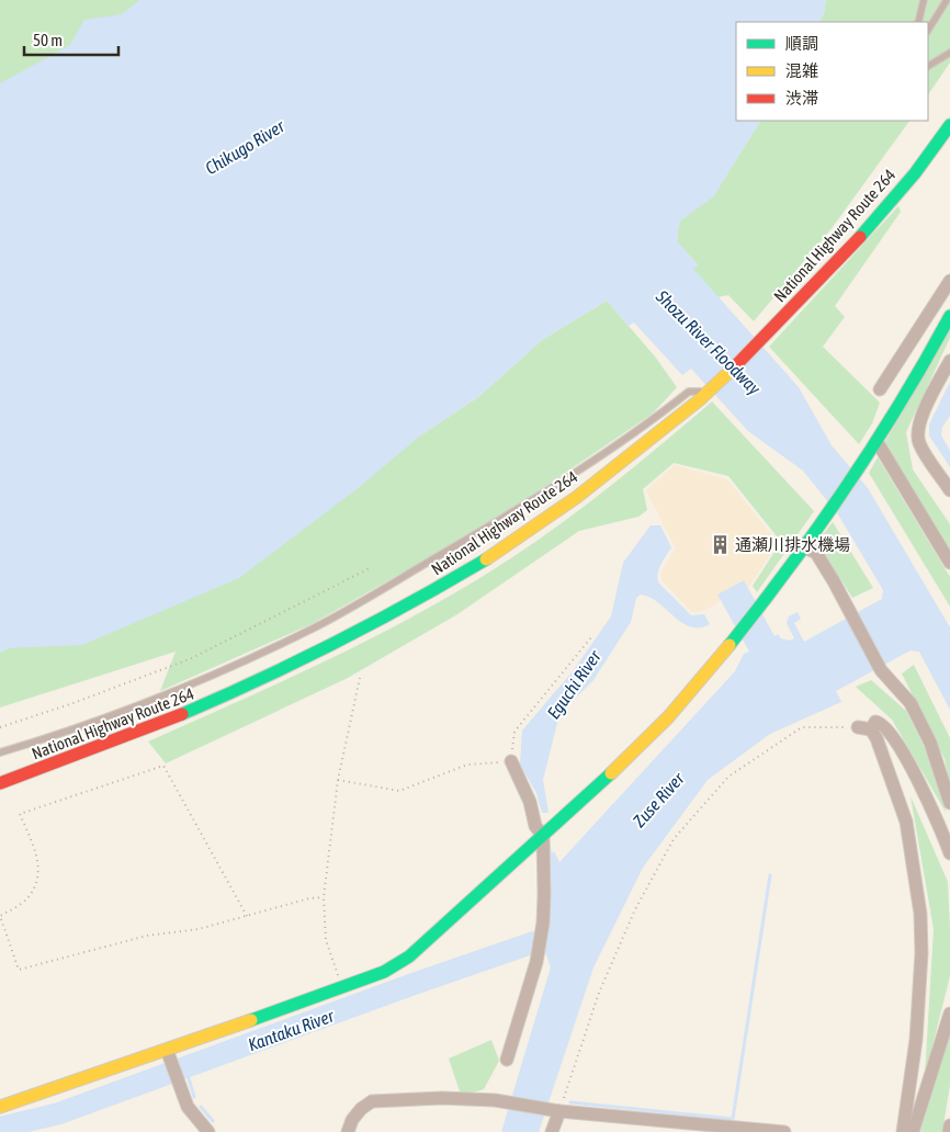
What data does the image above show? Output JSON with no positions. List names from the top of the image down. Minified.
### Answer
{"streets":{"main road":["National Highway Route 264"]},"water":["Chikugo River","Shozu River Floodway","Eguchi River","Zuse River","Kantaku River"],"places":{"building":["通瀬川排水機場"]},"legend":["順調","混雑","渋滞"],"scale_bar":"50 m"}
